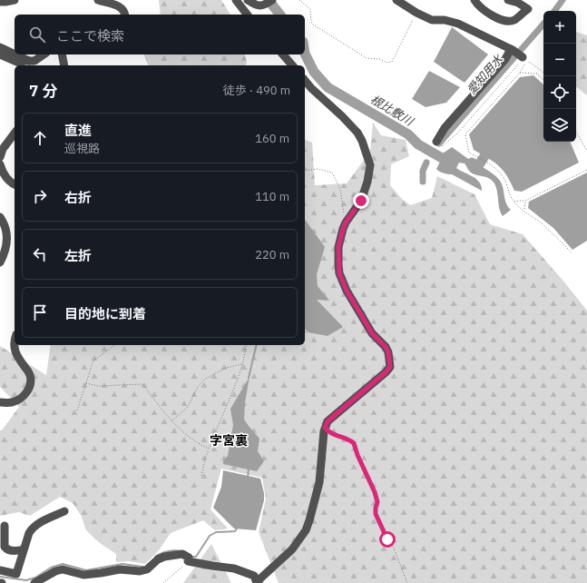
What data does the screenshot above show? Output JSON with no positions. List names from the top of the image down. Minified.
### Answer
{"districts":["字宮裏"],"water":["愛知用水","根比敷川"],"page":{"map_buttons":["+","−"],"search":"ここで検索","heading":["7 分","徒歩 · 490 m"],"list":[["直進","巡視路","160 m"],["右折","110 m"],["左折","220 m"],"目的地に到着"]}}
